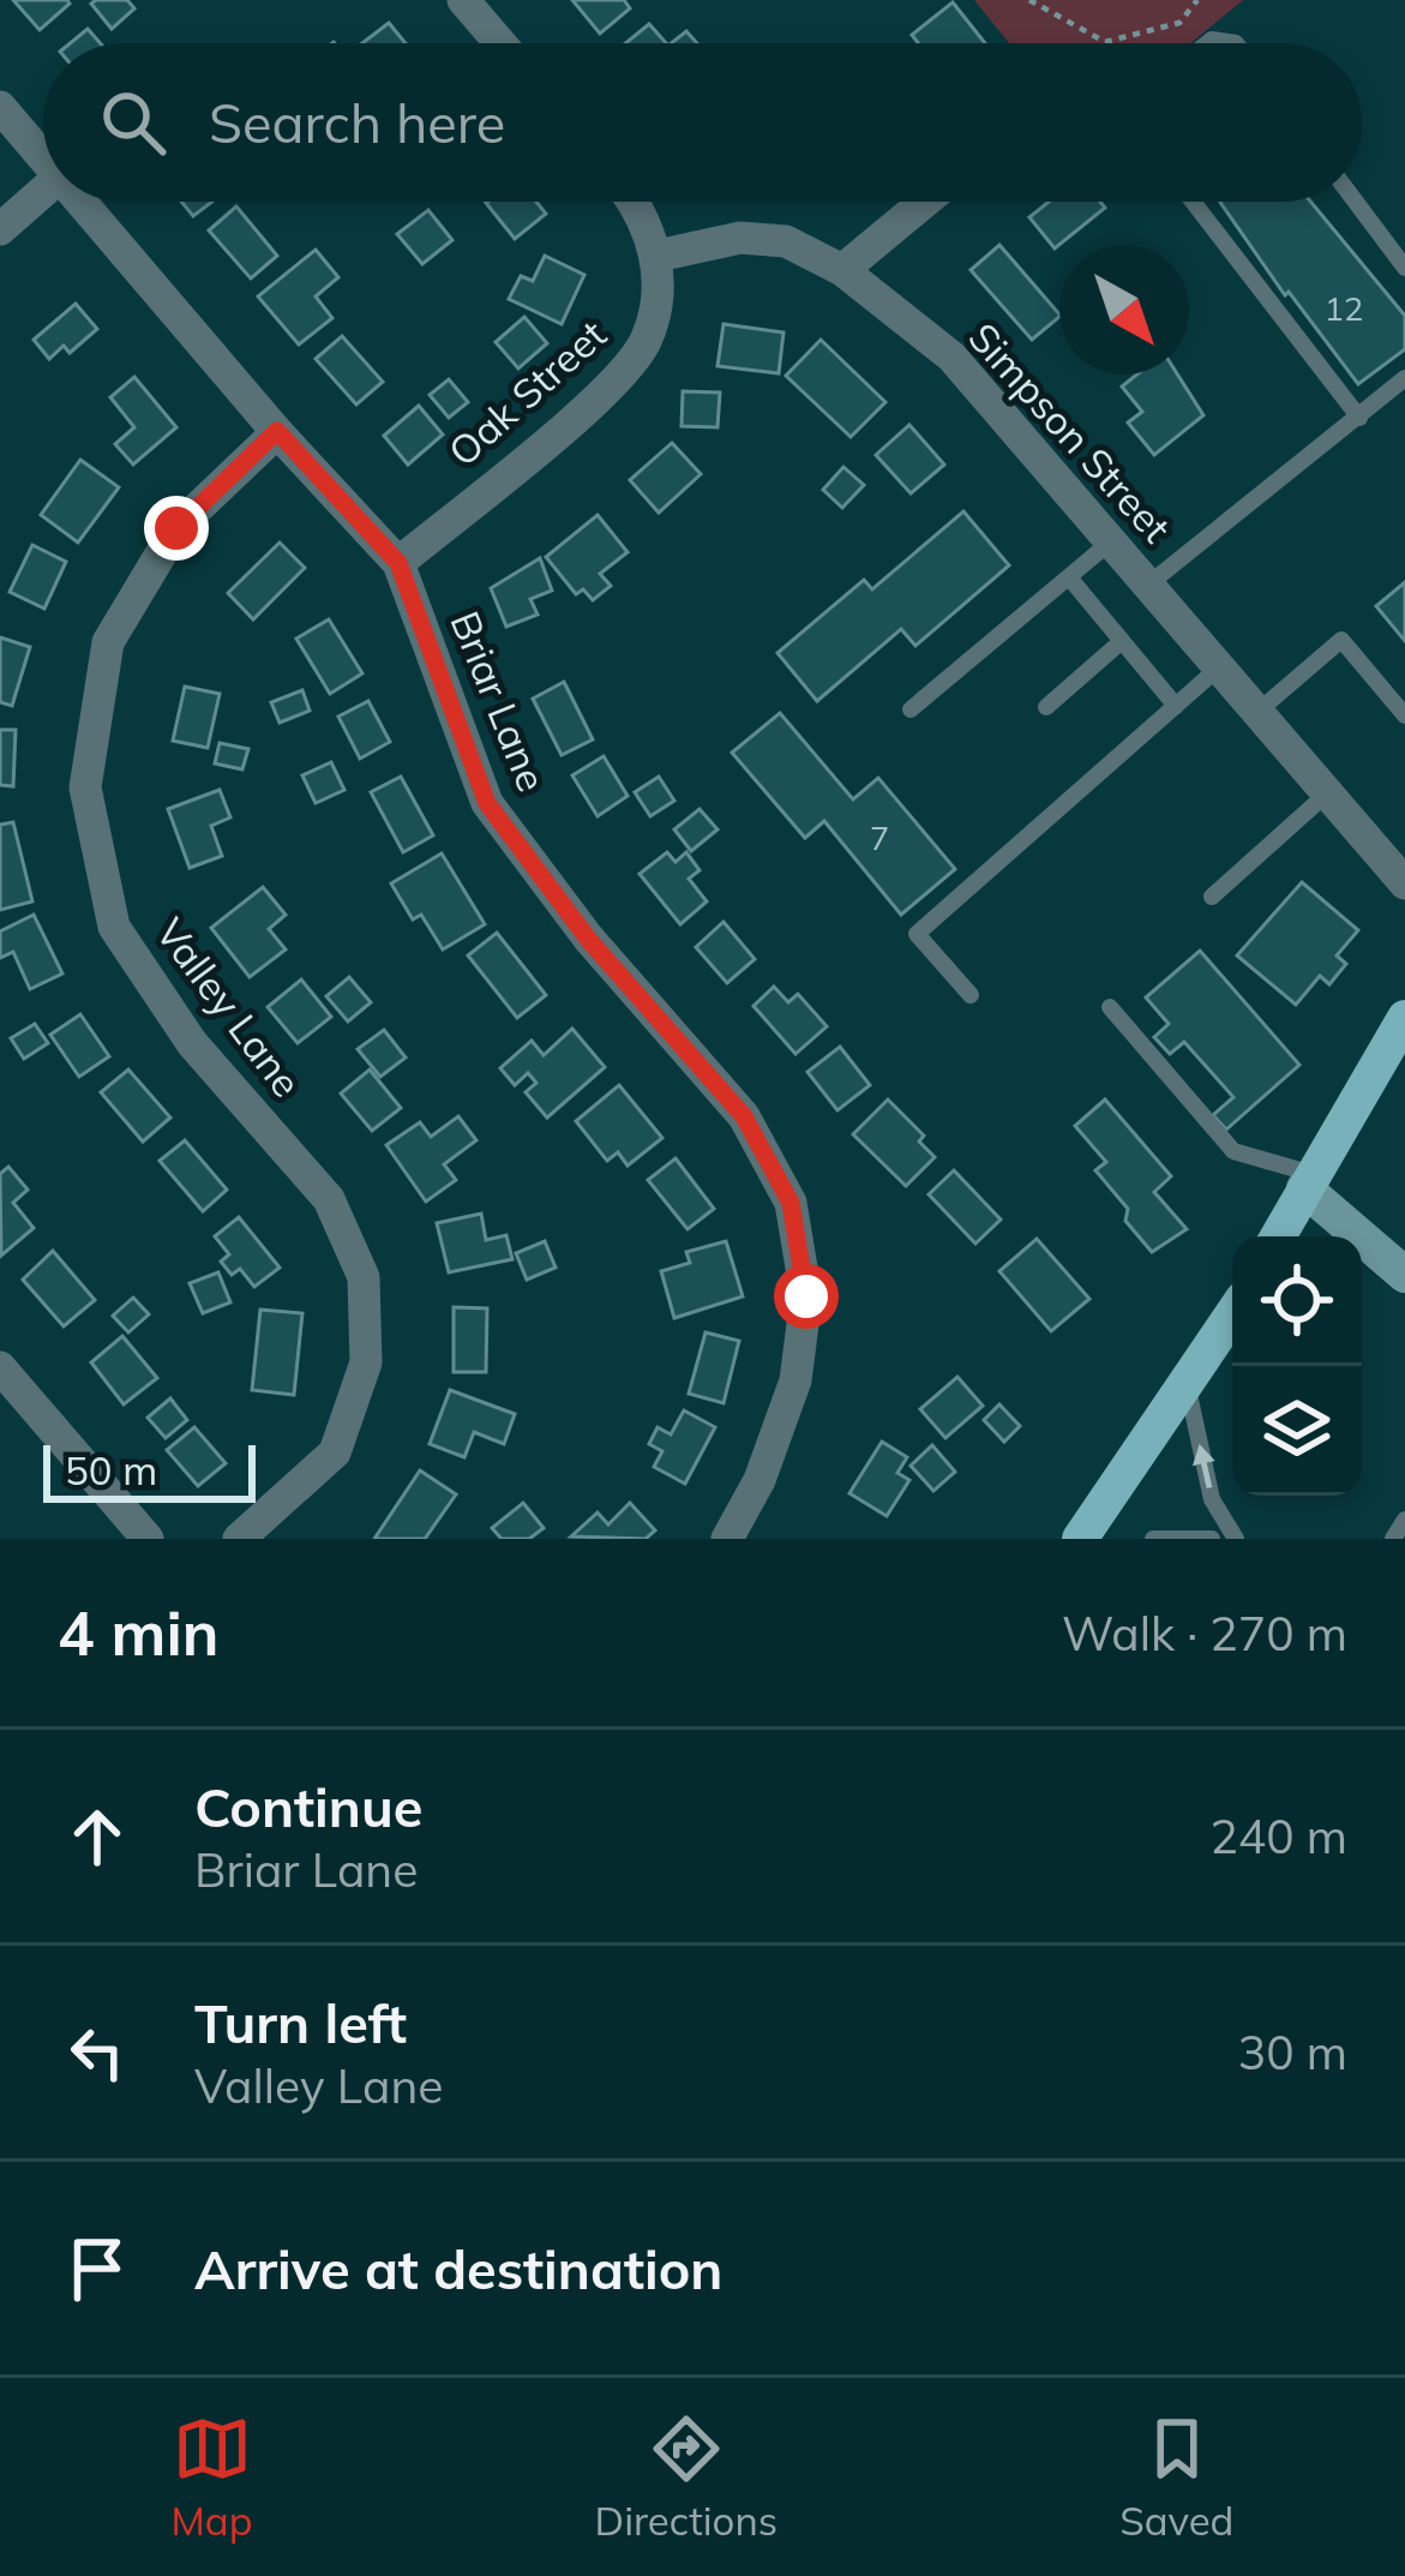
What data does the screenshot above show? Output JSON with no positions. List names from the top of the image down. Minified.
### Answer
{"streets":{"street":["Oak Street","Simpson Street","Briar Lane","Valley Lane"]},"crossings":[["Oak Street","Simpson Street"],["Oak Street","Briar Lane"],["Briar Lane","Valley Lane"]],"house_numbers":["12","7"],"scale_bar":"50 m","north":"bottom right","page":{"search":"Search here","scale":"50 m","heading":["4 min","Walk · 270 m"],"list":[["Continue","Briar Lane","240 m"],["Turn left","Valley Lane","30 m"],"Arrive at destination"],"nav":["Map","Directions","Saved"]}}
